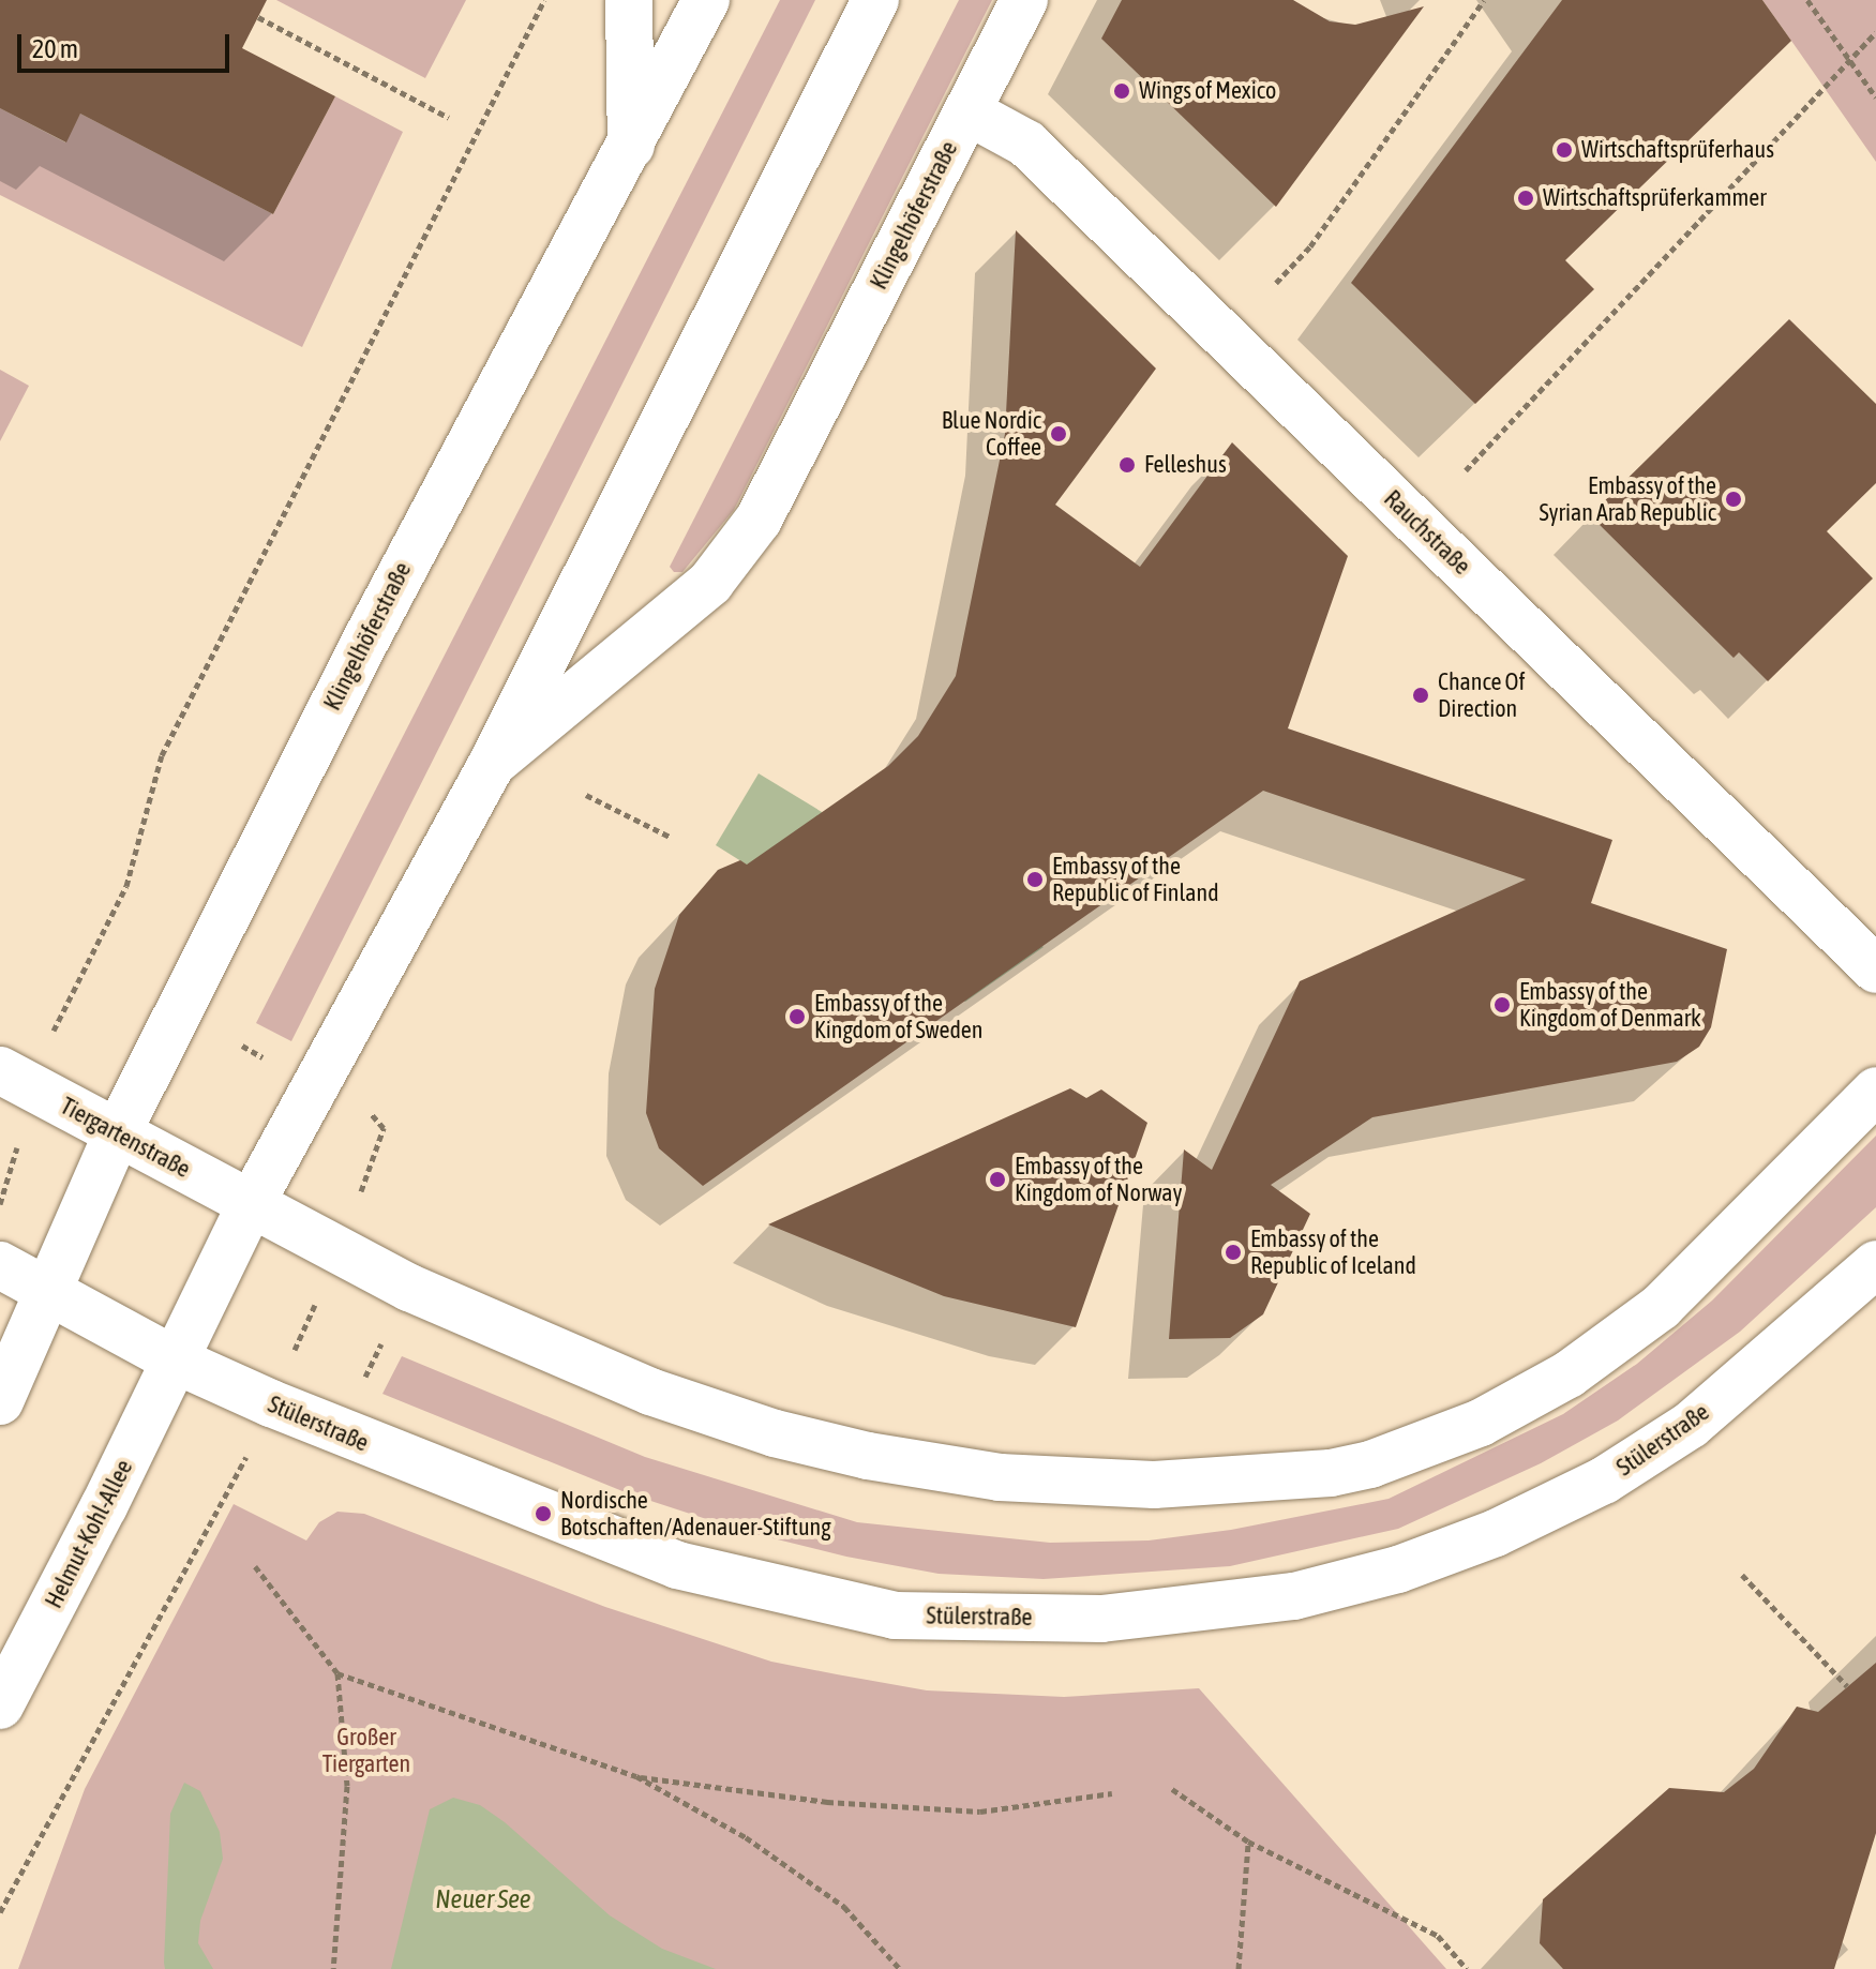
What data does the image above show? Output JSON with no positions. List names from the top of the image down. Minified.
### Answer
{"streets":{"main road":["Klingelhöferstraße","Rauchstraße","Tiergartenstraße","Stülerstraße","Helmut-Kohl-Allee"]},"crossings":[["Klingelhöferstraße","Rauchstraße"],["Klingelhöferstraße","Tiergartenstraße"],["Klingelhöferstraße","Stülerstraße"],["Klingelhöferstraße","Helmut-Kohl-Allee"],["Stülerstraße","Helmut-Kohl-Allee"]],"water":["Neuer See"],"parks":["Großer Tiergarten"],"places":["Wings of Mexico","Wirtschaftsprüferhaus","Wirtschaftsprüferkammer","Blue Nordic Coffee","Felleshus","Embassy of the Syrian Arab Republic","Chance Of Direction","Embassy of the Republic of Finland","Embassy of the Kingdom of Denmark","Embassy of the Kingdom of Sweden","Embassy of the Kingdom of Norway","Embassy of the Republic of Iceland","Nordische Botschaften/Adenauer-Stiftung"],"scale_bar":"20 m"}
